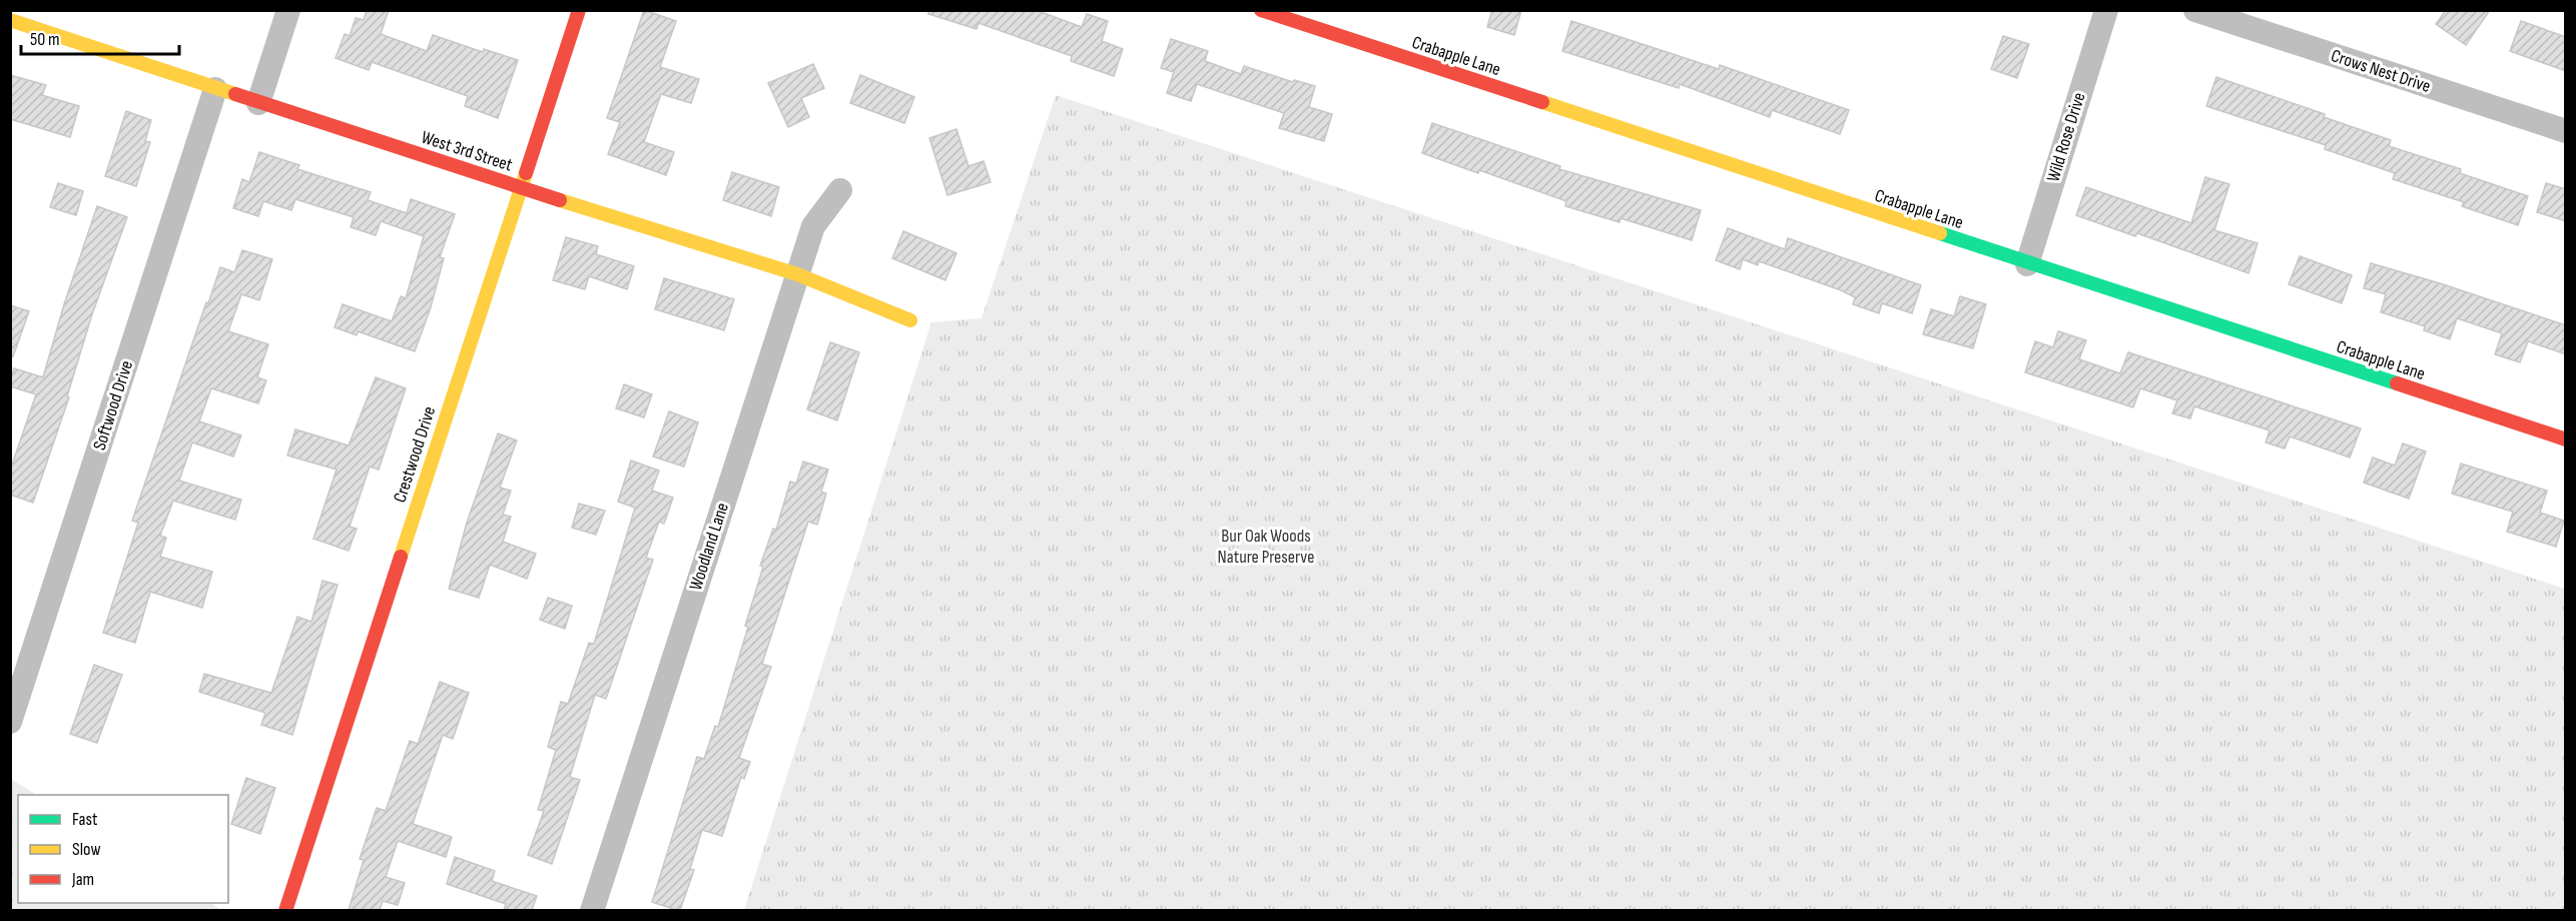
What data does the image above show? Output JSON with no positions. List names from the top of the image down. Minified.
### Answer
{"streets":{"street":["Crabapple Lane","Crows Nest Drive","Wild Rose Drive","West 3rd Street","Softwood Drive","Crestwood Drive","Woodland Lane"]},"crossings":[["Crabapple Lane","Wild Rose Drive"],["West 3rd Street","Softwood Drive"],["West 3rd Street","Crestwood Drive"],["West 3rd Street","Woodland Lane"]],"parks":["Bur Oak Woods Nature Preserve"],"legend":["Fast","Slow","Jam"],"scale_bar":"50 m"}
